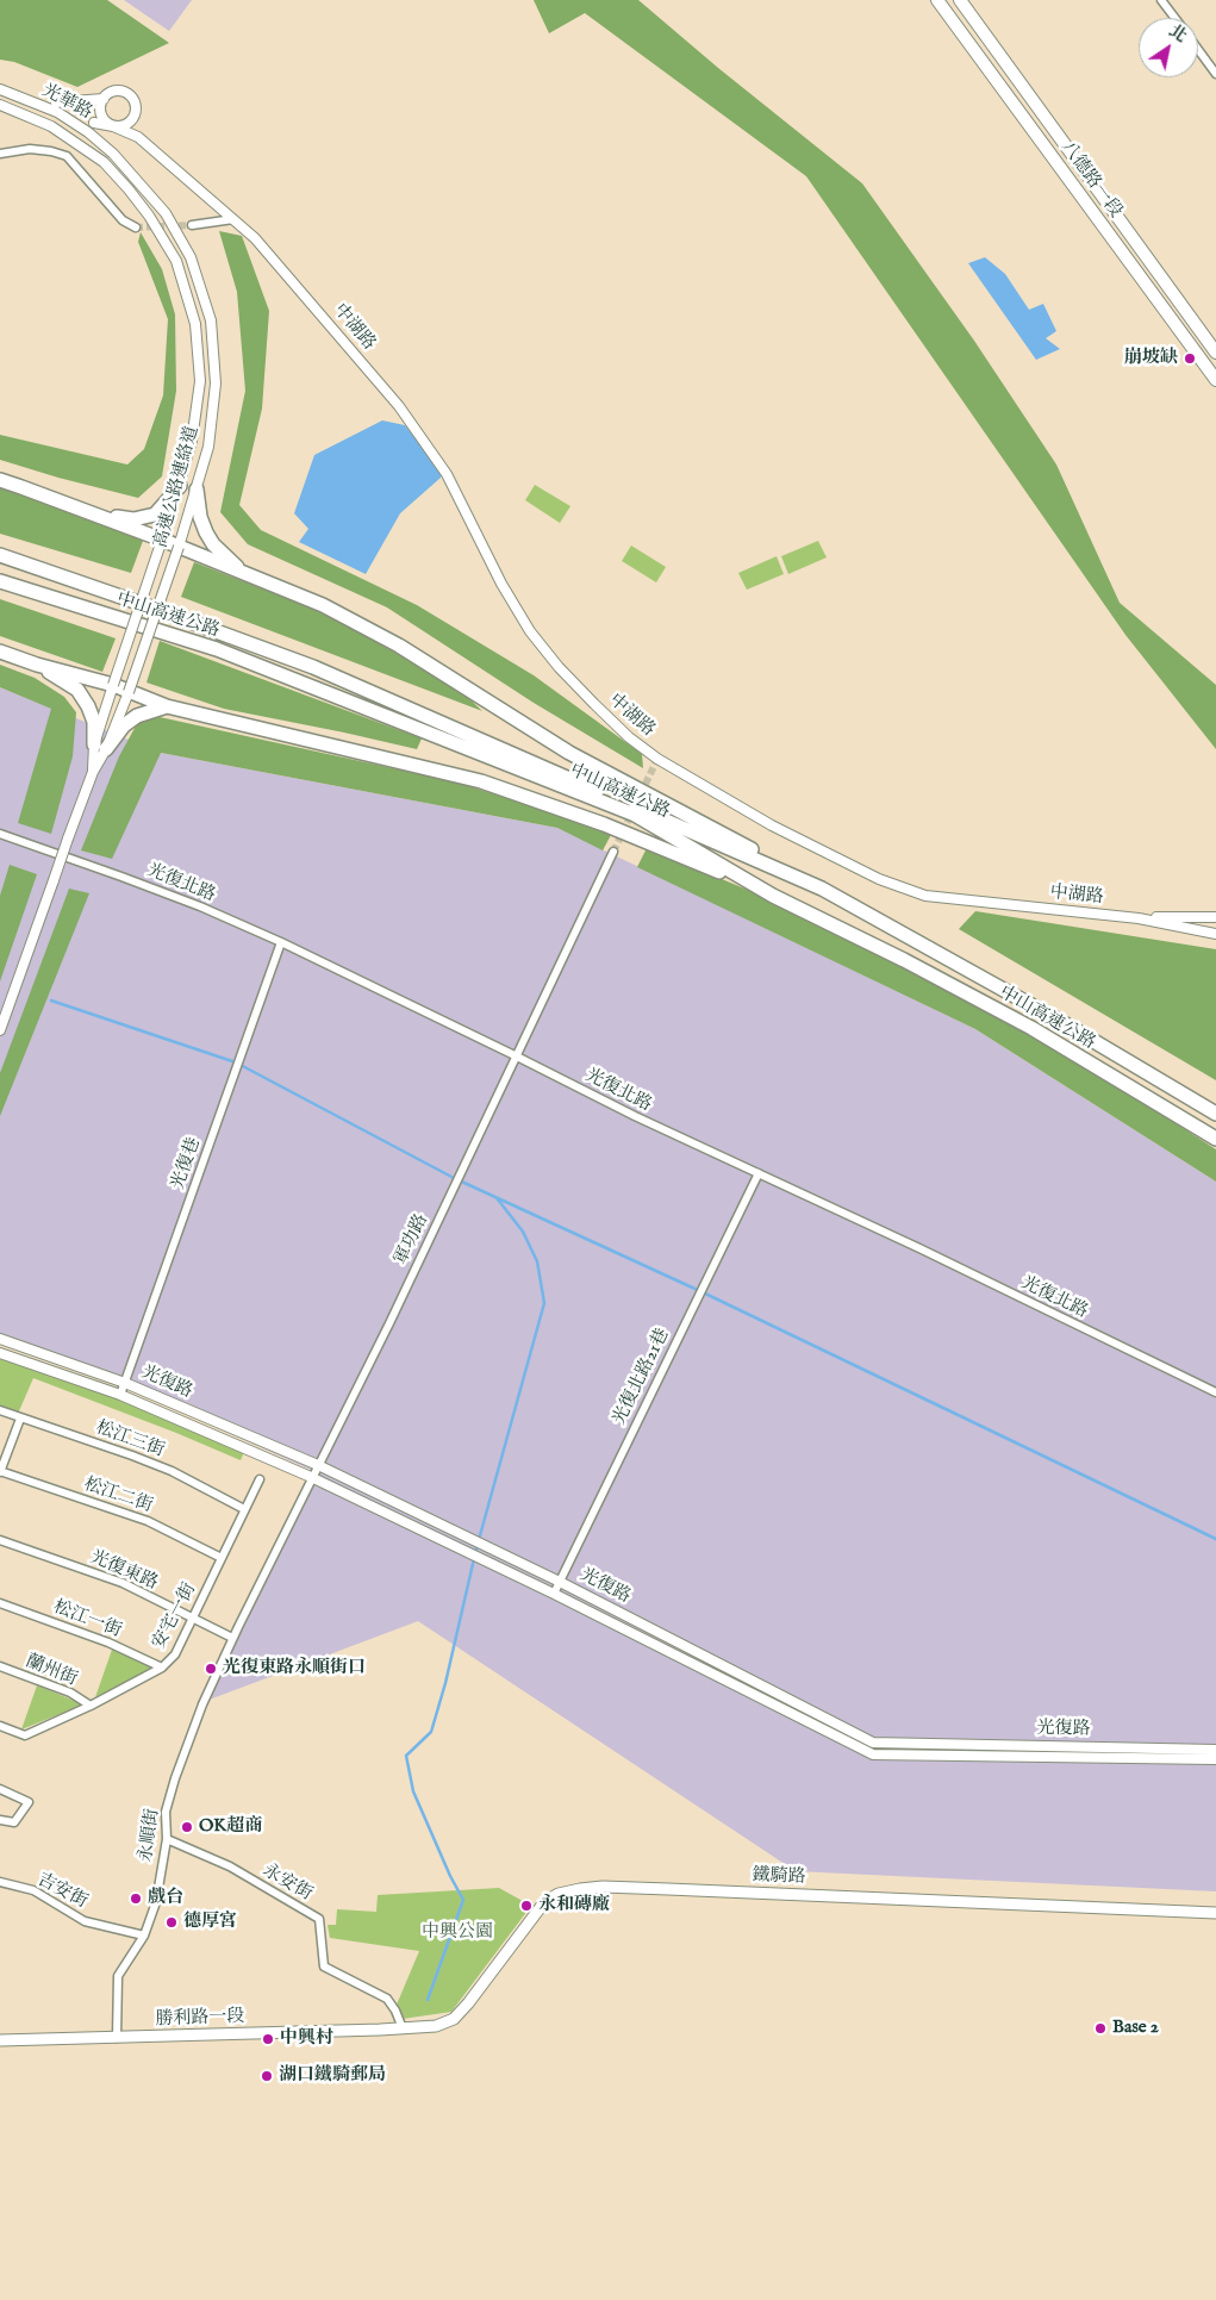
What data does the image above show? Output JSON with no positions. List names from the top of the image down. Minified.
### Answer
{"streets":{"highway":["中山高速公路"],"main road":["八德路一段","鐵騎路","勝利路一段"],"street":["光華路","中湖路","高速公路連絡道","光復北路","光復巷","軍功路","光復北路21巷","光復路","松江三街","松江二街","光復東路","安宅一街","松江一街","蘭州街","永順街","永安街","吉安街"]},"crossings":[["光華路","高速公路連絡道"],["光復北路","光復巷"],["光復北路","軍功路"],["光復北路","光復北路21巷"],["光復巷","光復路"],["軍功路","光復路"],["軍功路","光復東路"],["軍功路","永順街"],["光復北路21巷","光復路"],["松江三街","安宅一街"],["松江二街","安宅一街"],["光復東路","安宅一街"],["光復東路","永順街"],["安宅一街","松江一街"],["安宅一街","蘭州街"],["永順街","永安街"],["永順街","吉安街"],["永順街","勝利路一段"],["鐵騎路","永安街"],["鐵騎路","勝利路一段"],["永安街","勝利路一段"]],"parks":["中興公園"],"places":["崩坡缺","光復東路永順街口","OK超商","戲台","永和磚廠","德厚宮","Base 2","中興村","湖口鐵騎郵局"],"north":"top right"}
